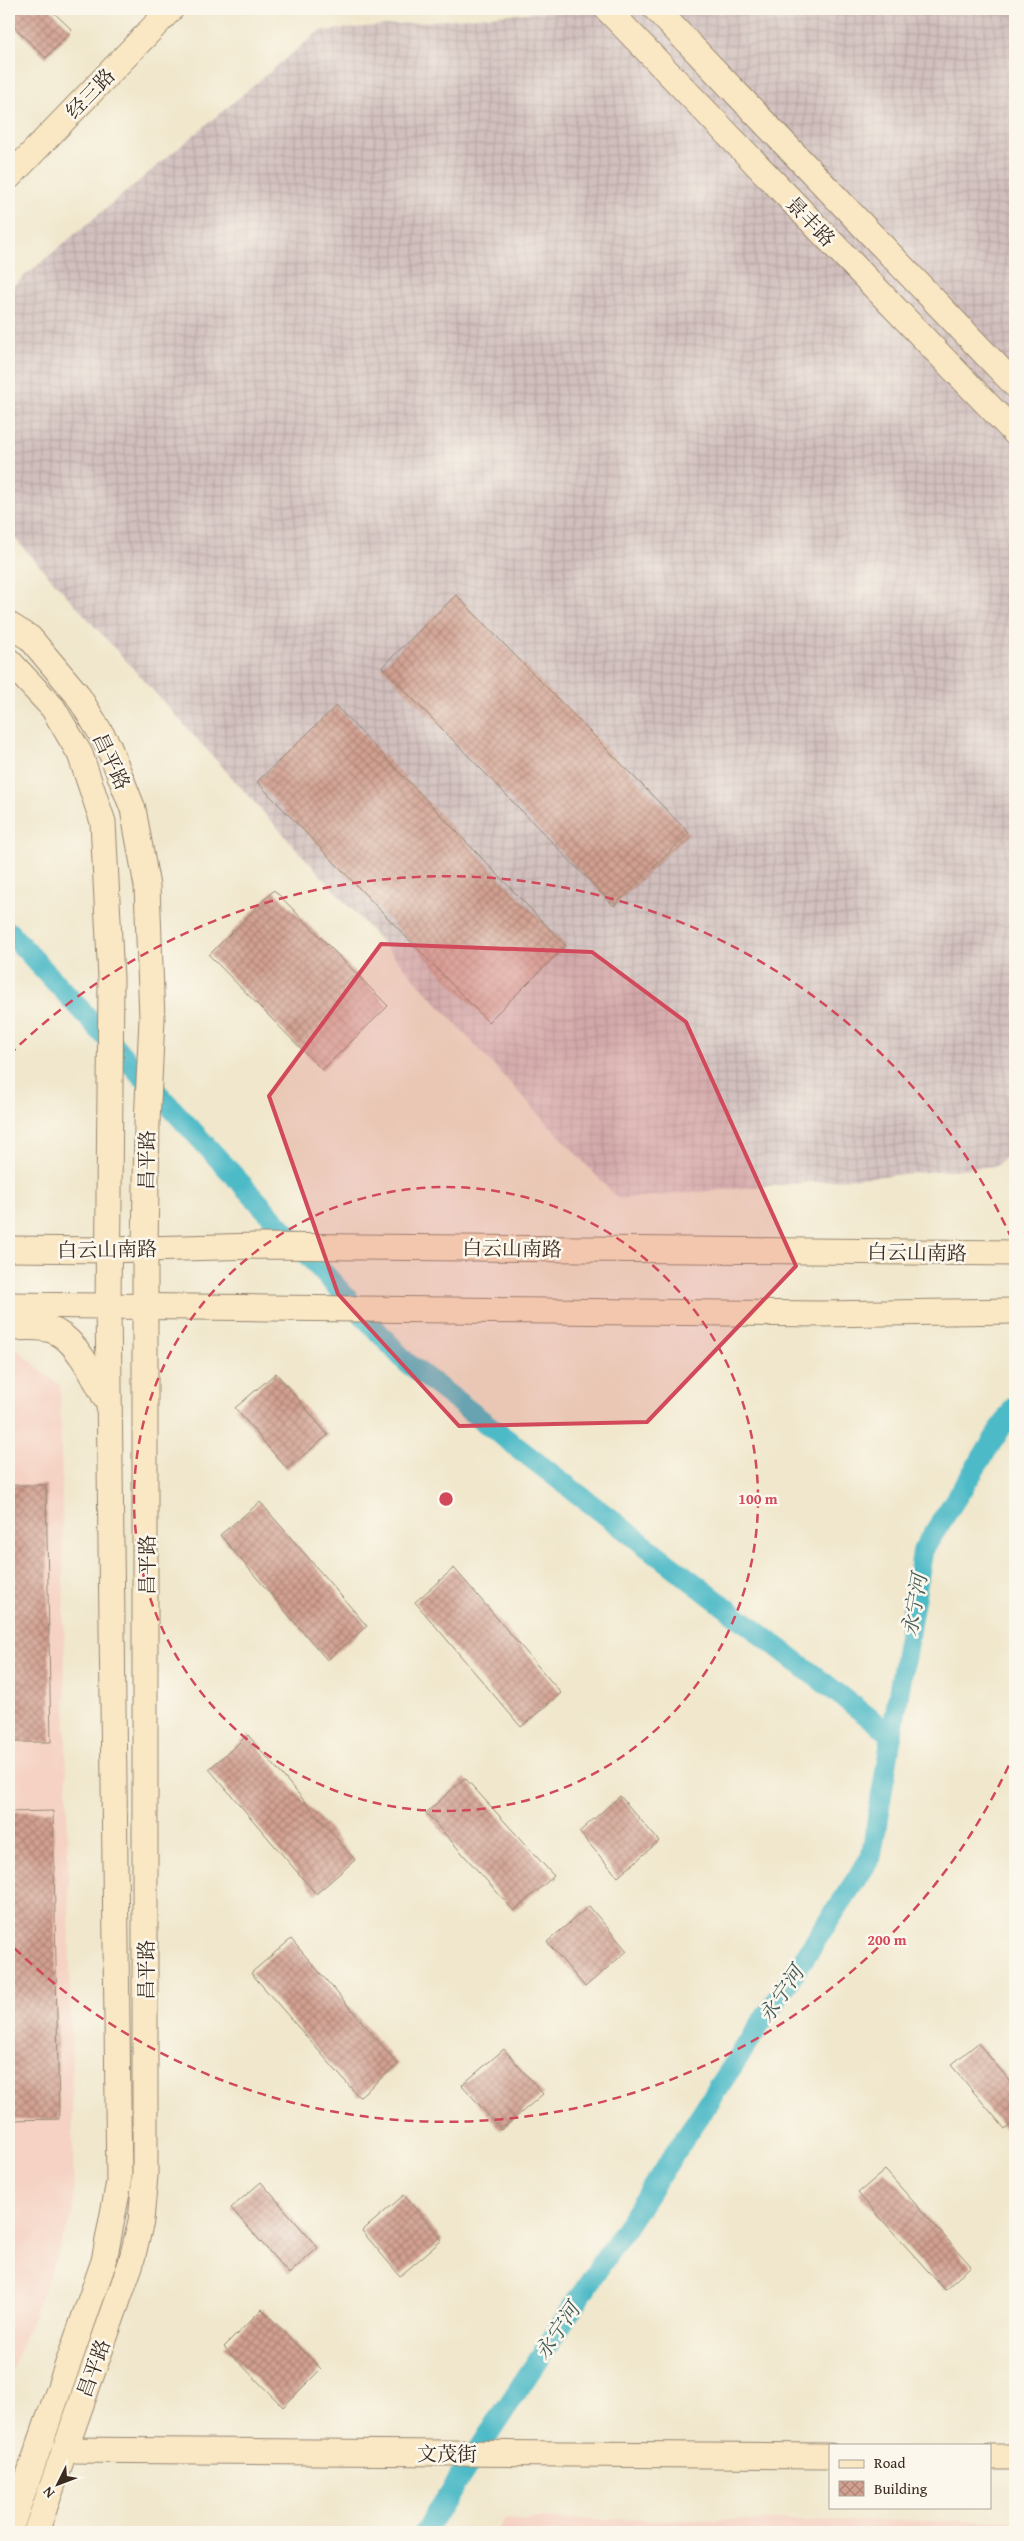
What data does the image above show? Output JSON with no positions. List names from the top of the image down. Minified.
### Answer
{"streets":{"main road":["经三路","景丰路","昌平路","白云山南路","文茂街"]},"crossings":[["昌平路","白云山南路"],["昌平路","文茂街"]],"water":["永宁河"],"legend":["Road","Building"],"north":"bottom left","rings":["100 m","200 m"]}
